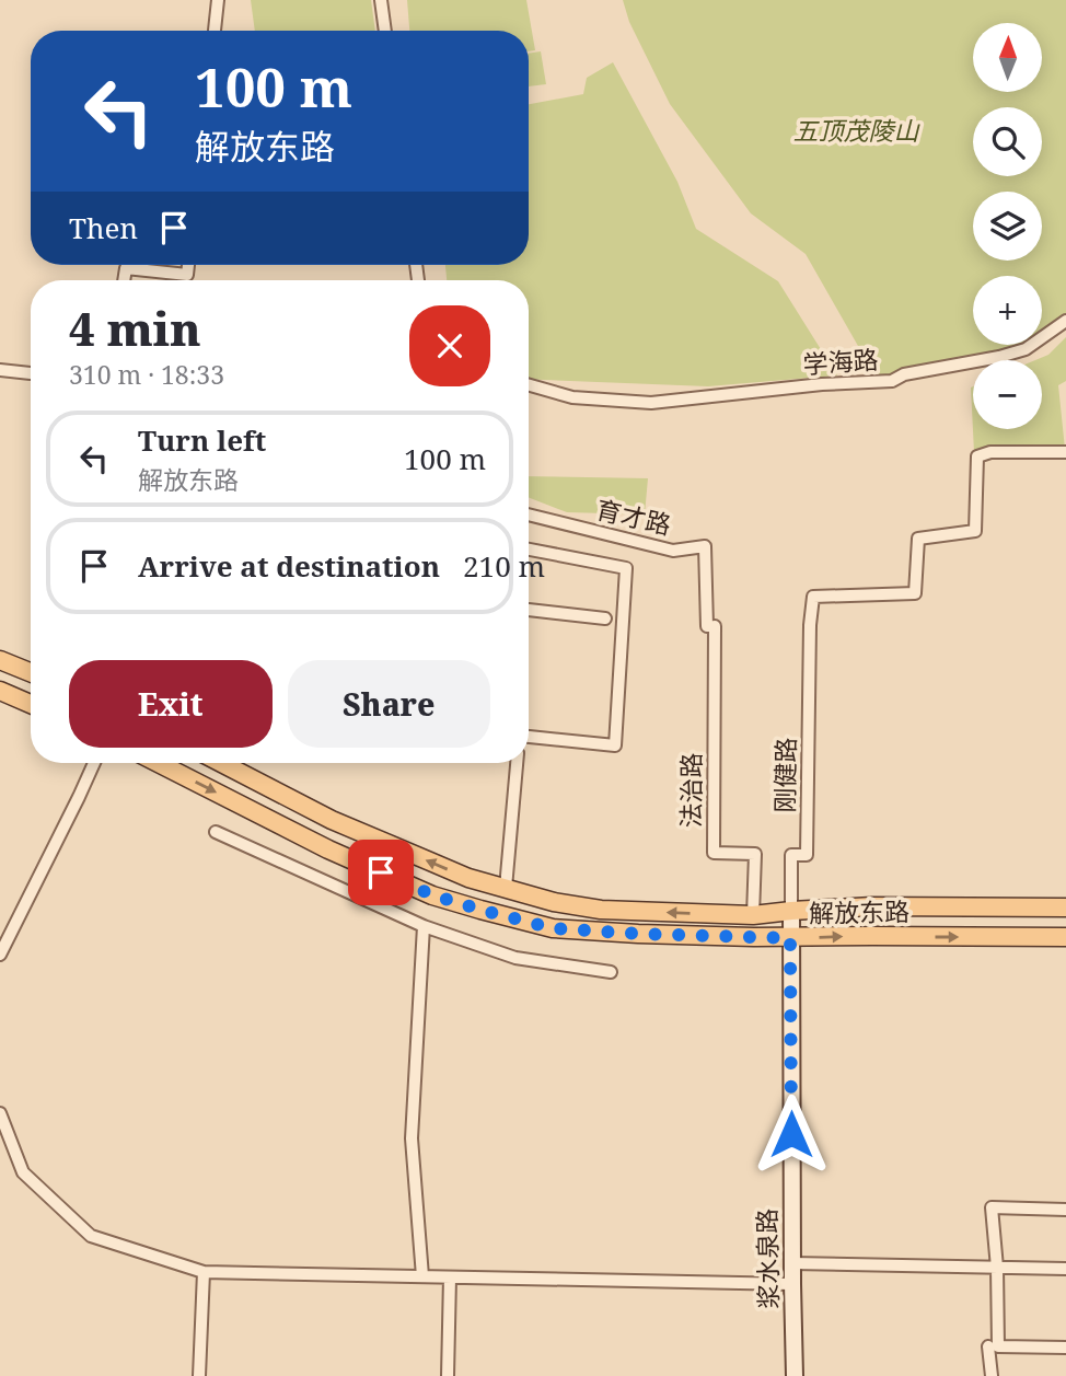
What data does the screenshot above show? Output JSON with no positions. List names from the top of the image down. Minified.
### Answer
{"streets":{"main road":["解放东路","浆水泉路"],"street":["学海路","育才路","刚健路","法治路"]},"crossings":[["育才路","法治路"],["刚健路","解放东路"],["刚健路","浆水泉路"],["法治路","解放东路"],["解放东路","浆水泉路"]],"parks":["五顶茂陵山"],"north":"top","page":{"map_buttons":["+","−"],"turn":["100 m","解放东路"],"then":"Then","heading":["4 min","310 m · 18:33"],"list":[{"name":"Turn left","note":"解放东路","value":"100 m"},{"name":"Arrive at destination","value":"210 m"}],"buttons":["Exit","Share"]}}
